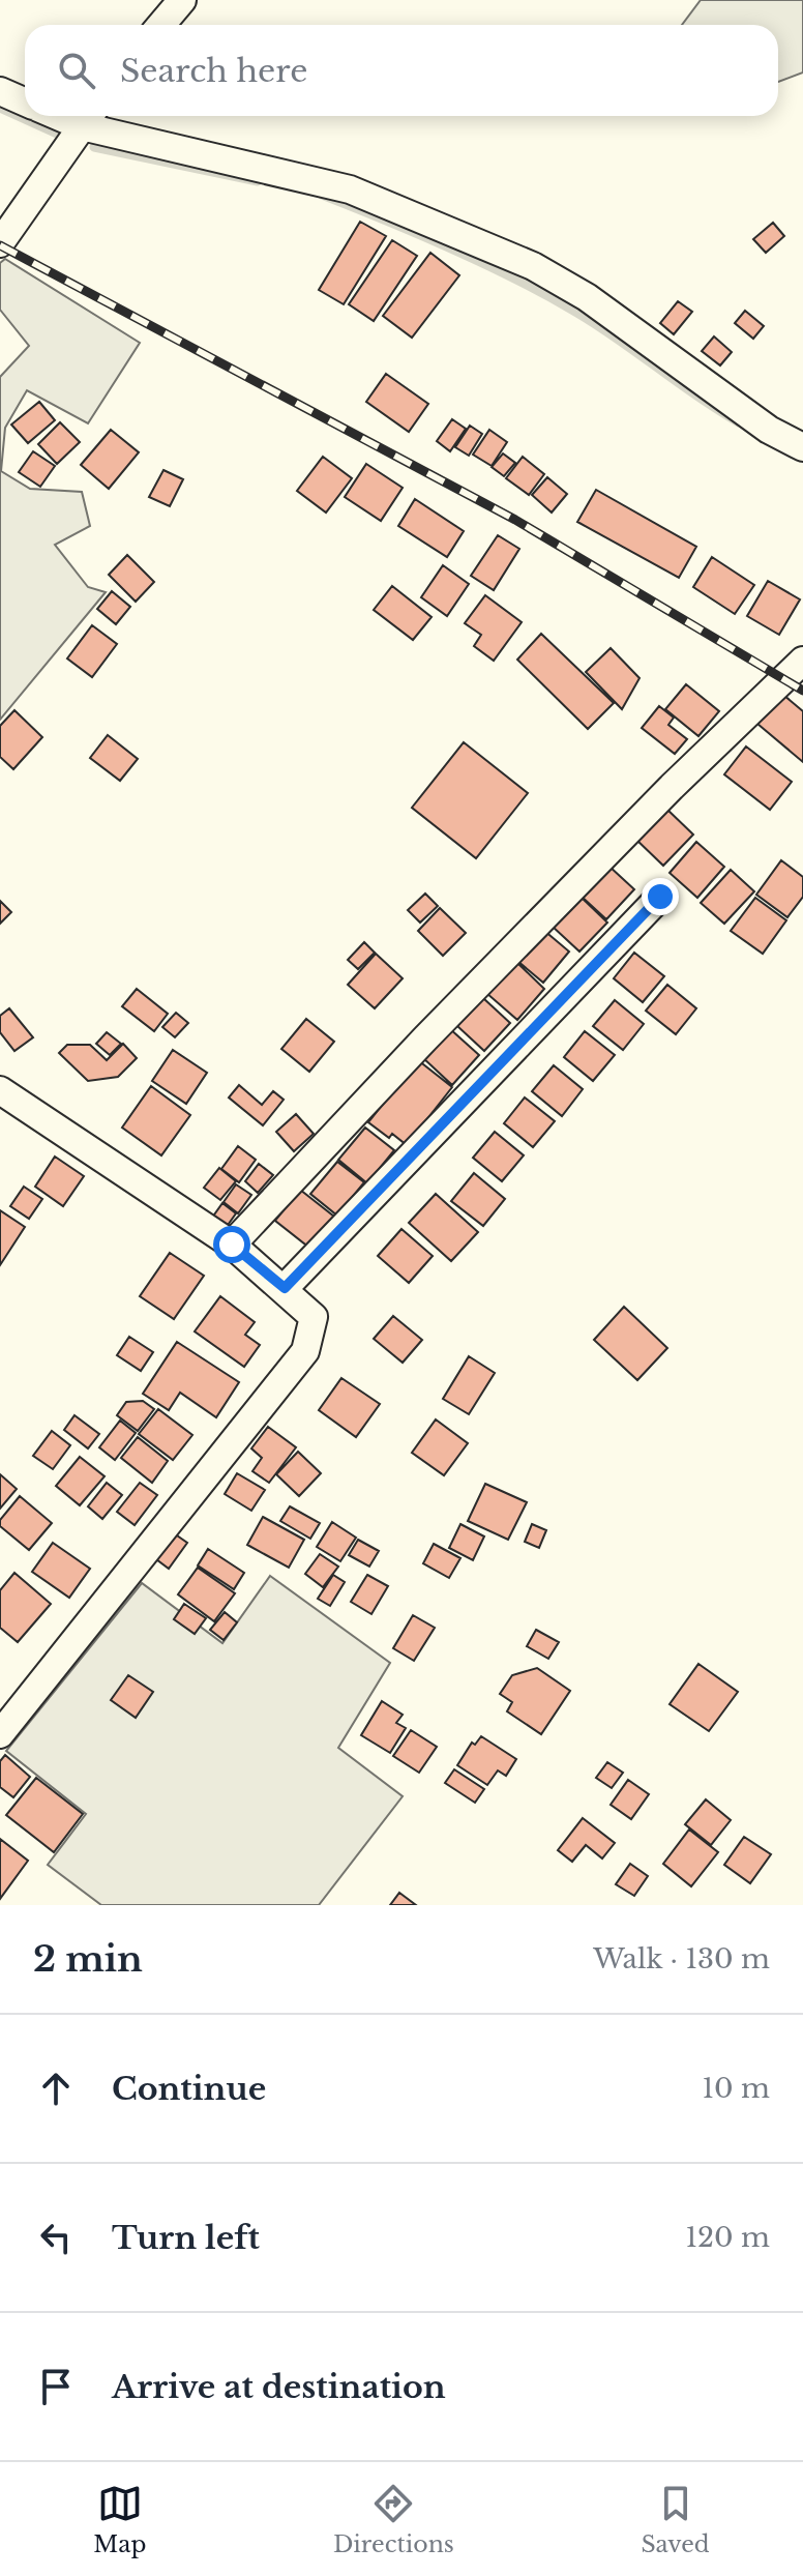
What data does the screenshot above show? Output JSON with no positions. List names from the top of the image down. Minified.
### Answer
{"page":{"search":"Search here","heading":["2 min","Walk · 130 m"],"list":[["Continue","10 m"],["Turn left","120 m"],"Arrive at destination"],"nav":["Map","Directions","Saved"]}}
